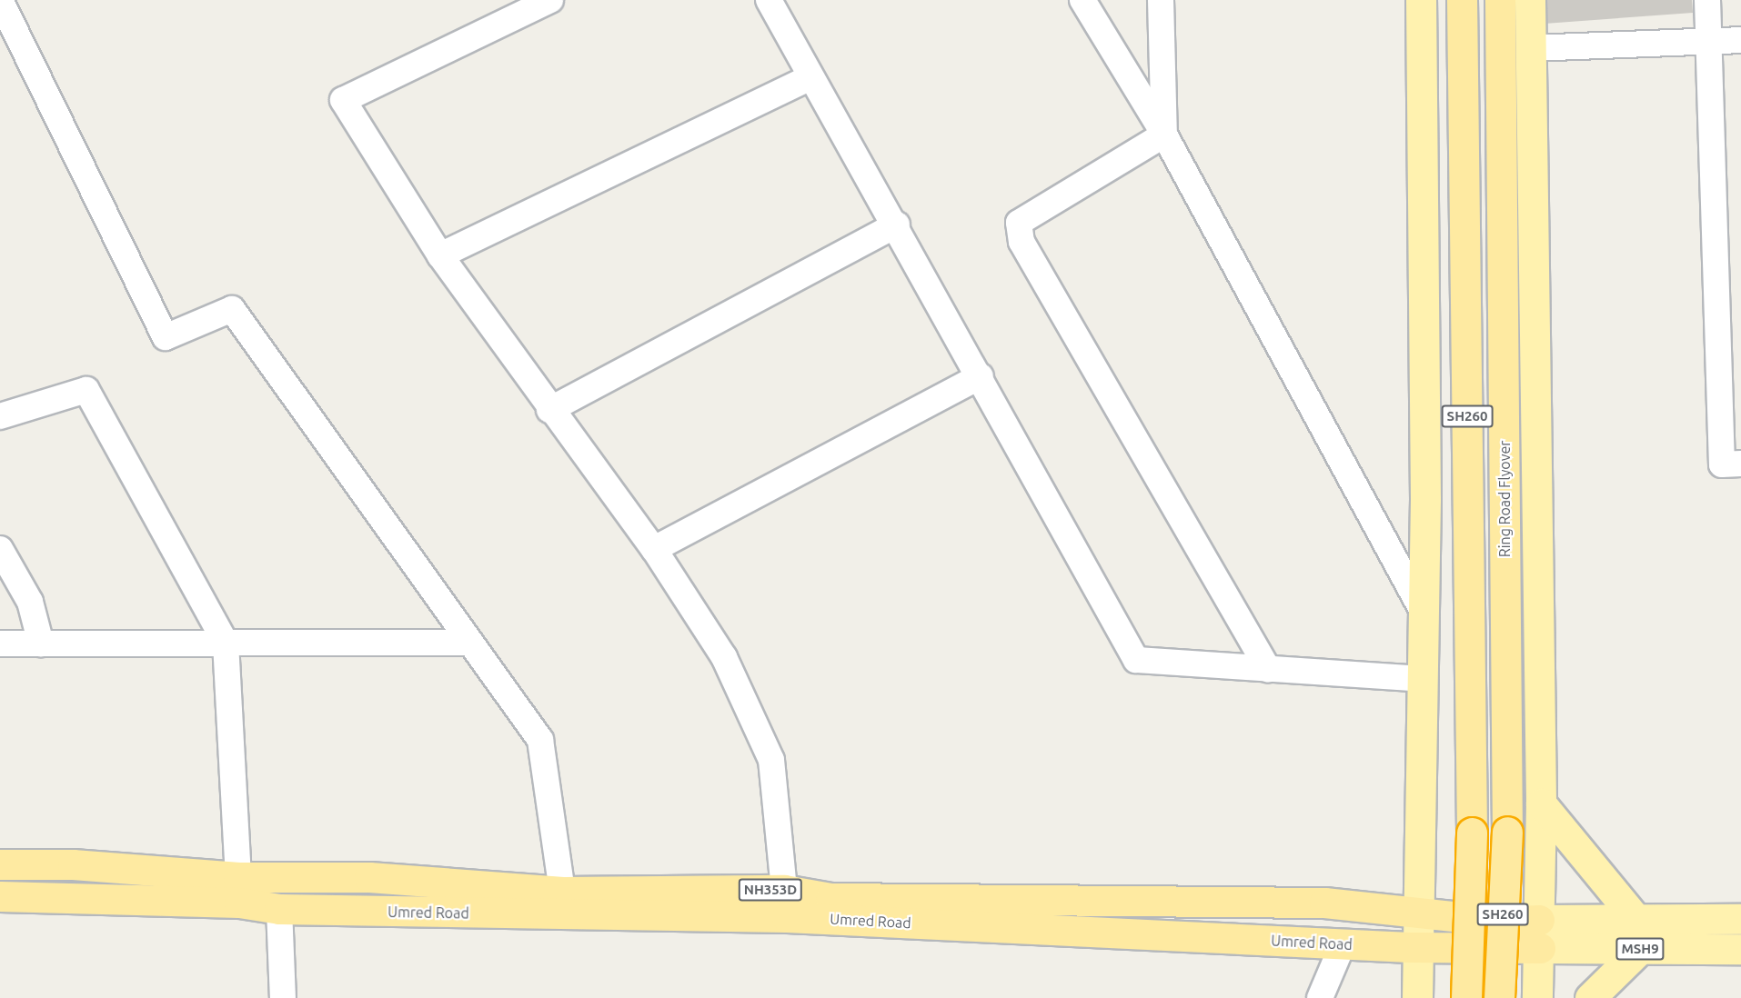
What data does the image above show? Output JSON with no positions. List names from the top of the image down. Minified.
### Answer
{"streets":{"highway":["SH260","Ring Road Flyover","NH353D","Umred Road"],"main road":["MSH9"]},"crossings":[["NH353D","Umred Road"]]}
